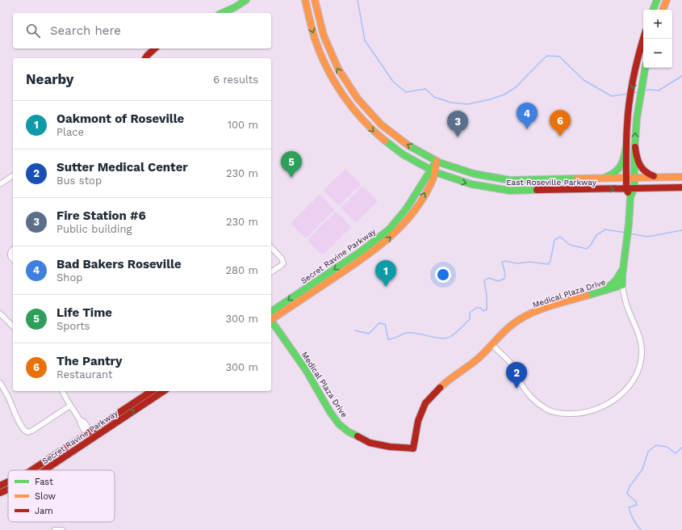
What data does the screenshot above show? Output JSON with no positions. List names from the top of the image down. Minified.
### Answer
{"streets":{"main road":["East Roseville Parkway","Secret Ravine Parkway","Medical Plaza Drive"]},"crossings":[["East Roseville Parkway","Secret Ravine Parkway"]],"legend":["Fast","Slow","Jam"],"page":{"map_buttons":["+","−"],"search":"Search here","heading":["Nearby","6 results"],"list":[{"mark":"1","name":"Oakmont of Roseville","note":"Place","value":"100 m"},{"mark":"2","name":"Sutter Medical Center","note":"Bus stop","value":"230 m"},{"mark":"3","name":"Fire Station #6","note":"Public building","value":"230 m"},{"mark":"4","name":"Bad Bakers Roseville","note":"Shop","value":"280 m"},{"mark":"5","name":"Life Time","note":"Sports","value":"300 m"},{"mark":"6","name":"The Pantry","note":"Restaurant","value":"300 m"}],"pins":["4","6","3","5","1","2"]}}
